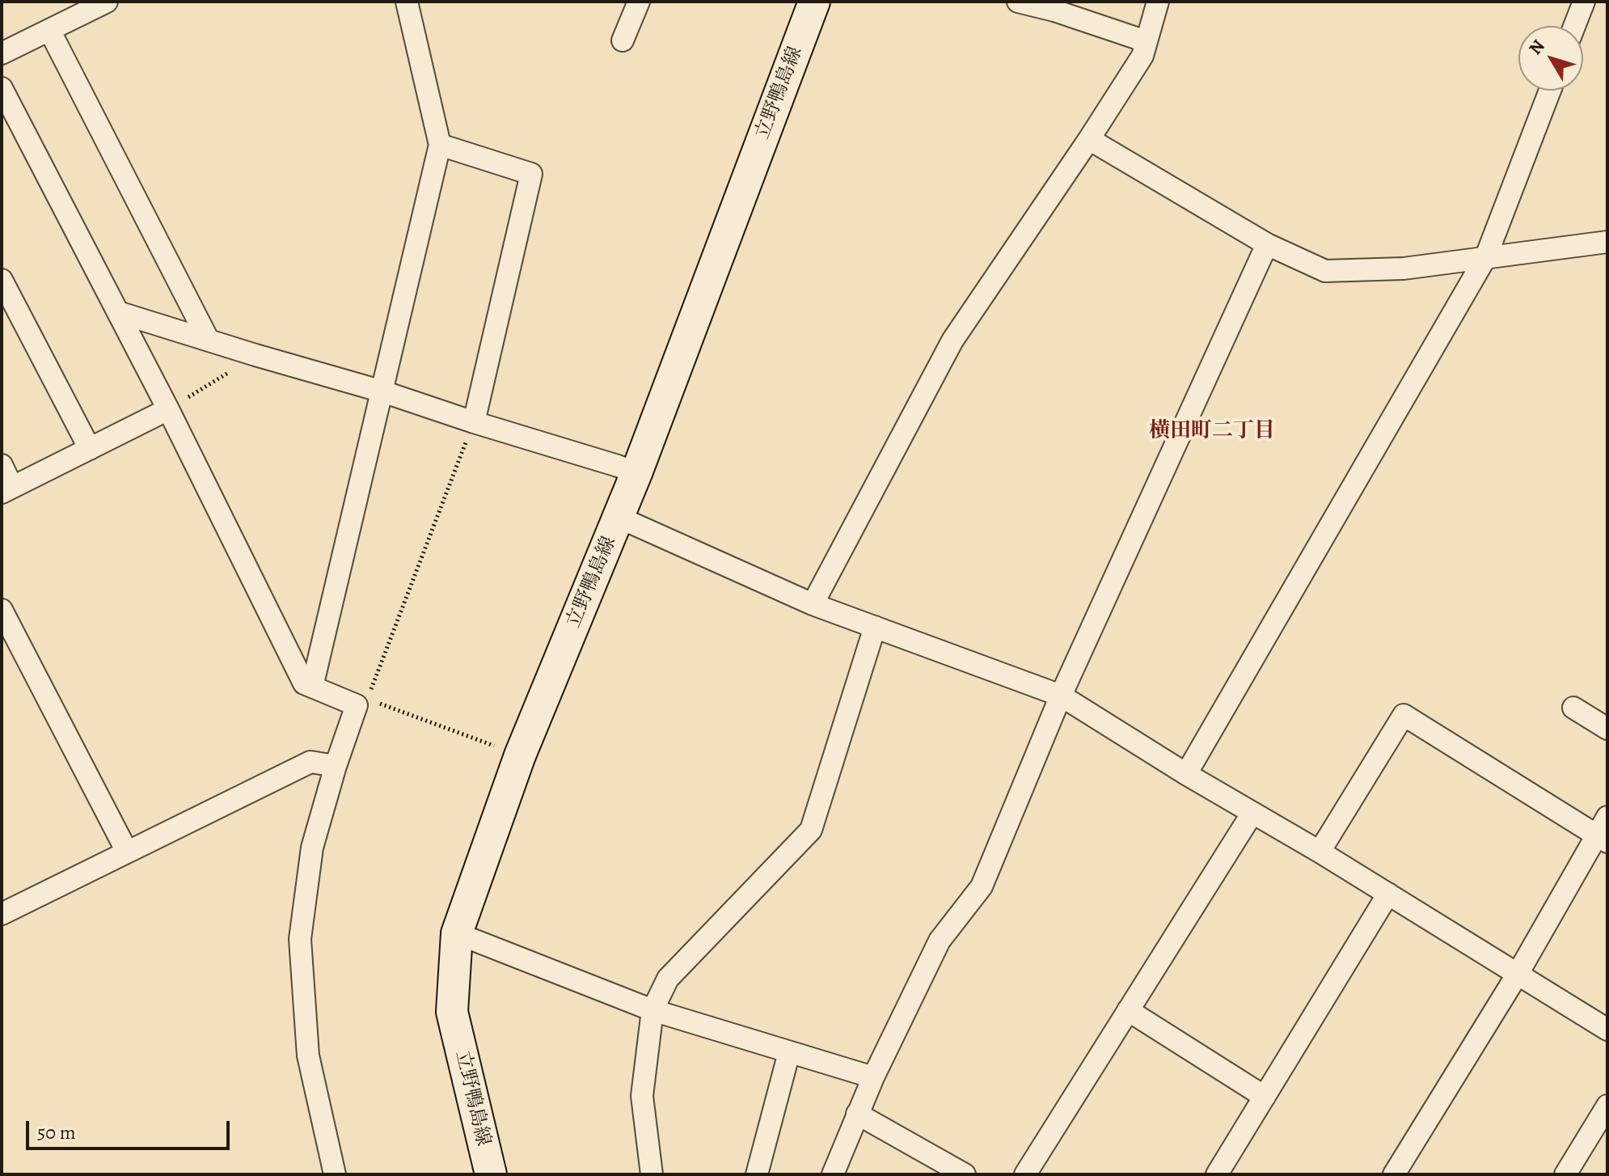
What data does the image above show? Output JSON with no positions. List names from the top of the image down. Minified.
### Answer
{"streets":{"main road":["立野鴨島線"]},"districts":["横田町二丁目"],"scale_bar":"50 m","north":"top left"}
